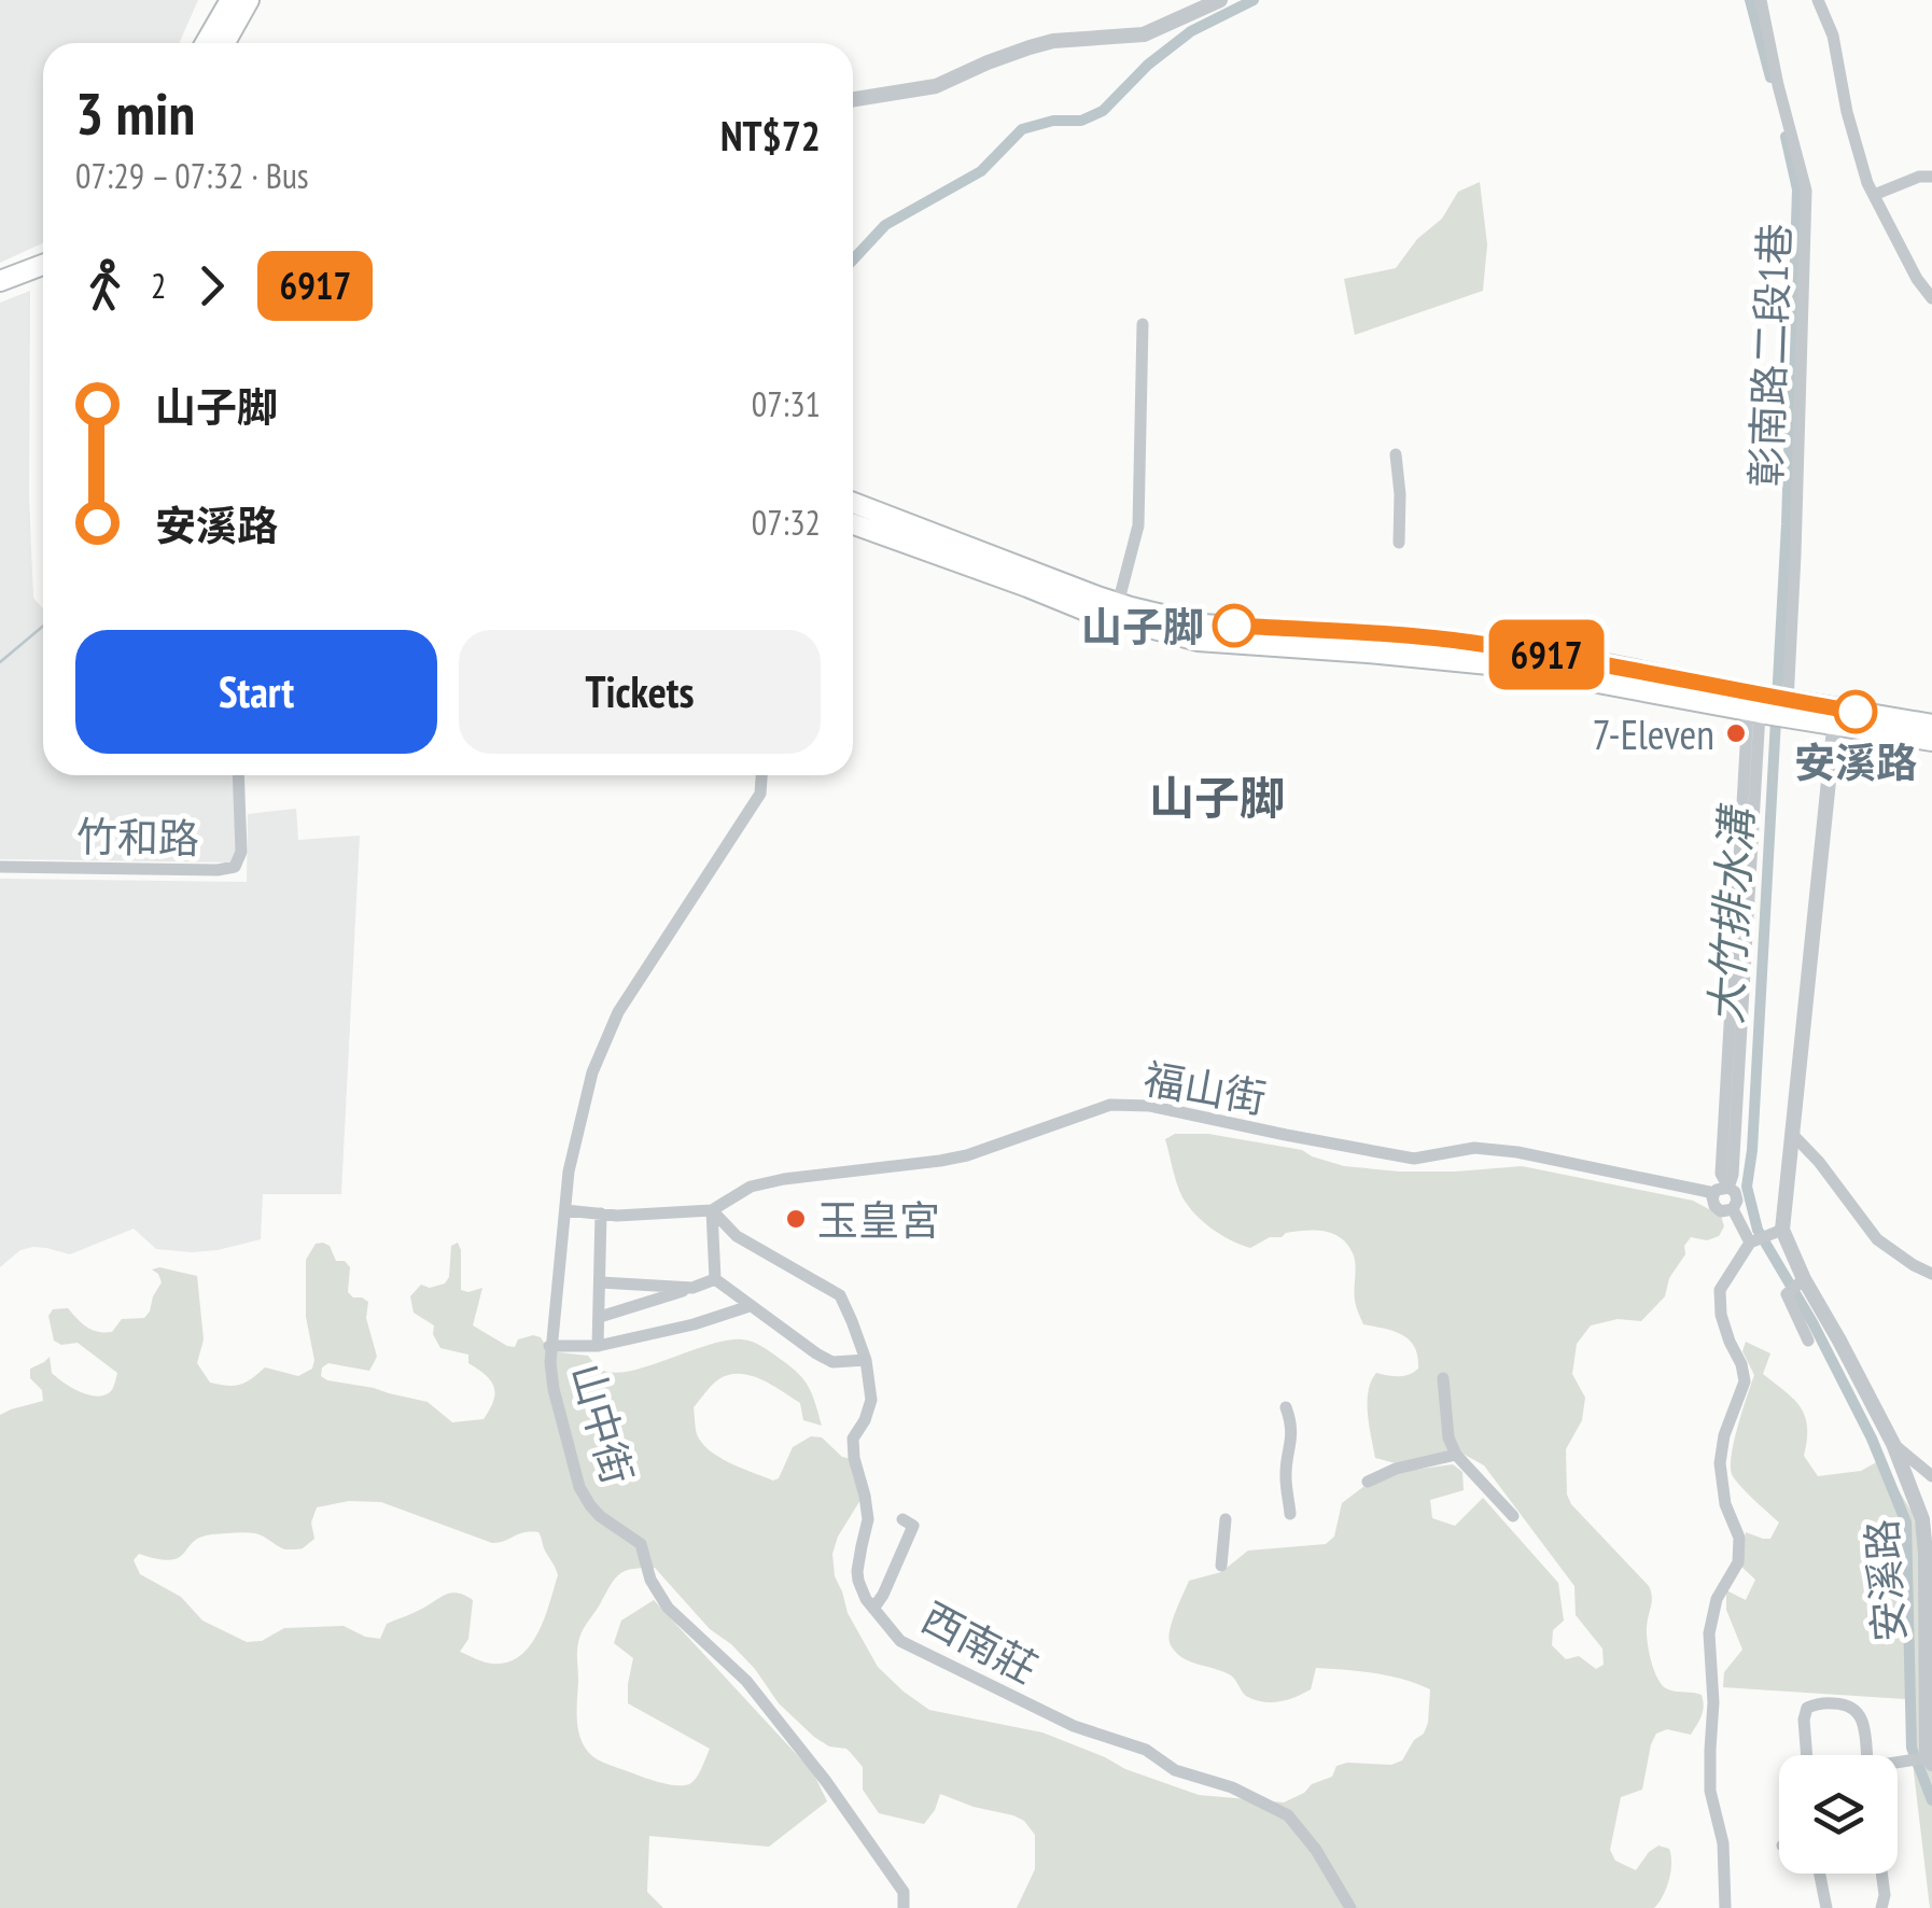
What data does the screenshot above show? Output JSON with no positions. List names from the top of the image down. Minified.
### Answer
{"streets":{"street":["彰南路二段1巷","竹和路","福山街","山中街","安溪路","西南莊"]},"crossings":[["福山街","山中街"],["福山街","西南莊"]],"districts":["山子脚"],"water":["大竹排水溝"],"places":["山子脚","安溪路","7-Eleven","玉皇宮"],"lines":["bus line 6917"],"page":{"on_map":"6917","heading":["3 min","07:29 – 07:32 · Bus","NT$72"],"legs":["2","6917"],"list":[{"name":"山子脚","value":"07:31"},{"name":"安溪路","value":"07:32"}],"buttons":["Start","Tickets"]}}
